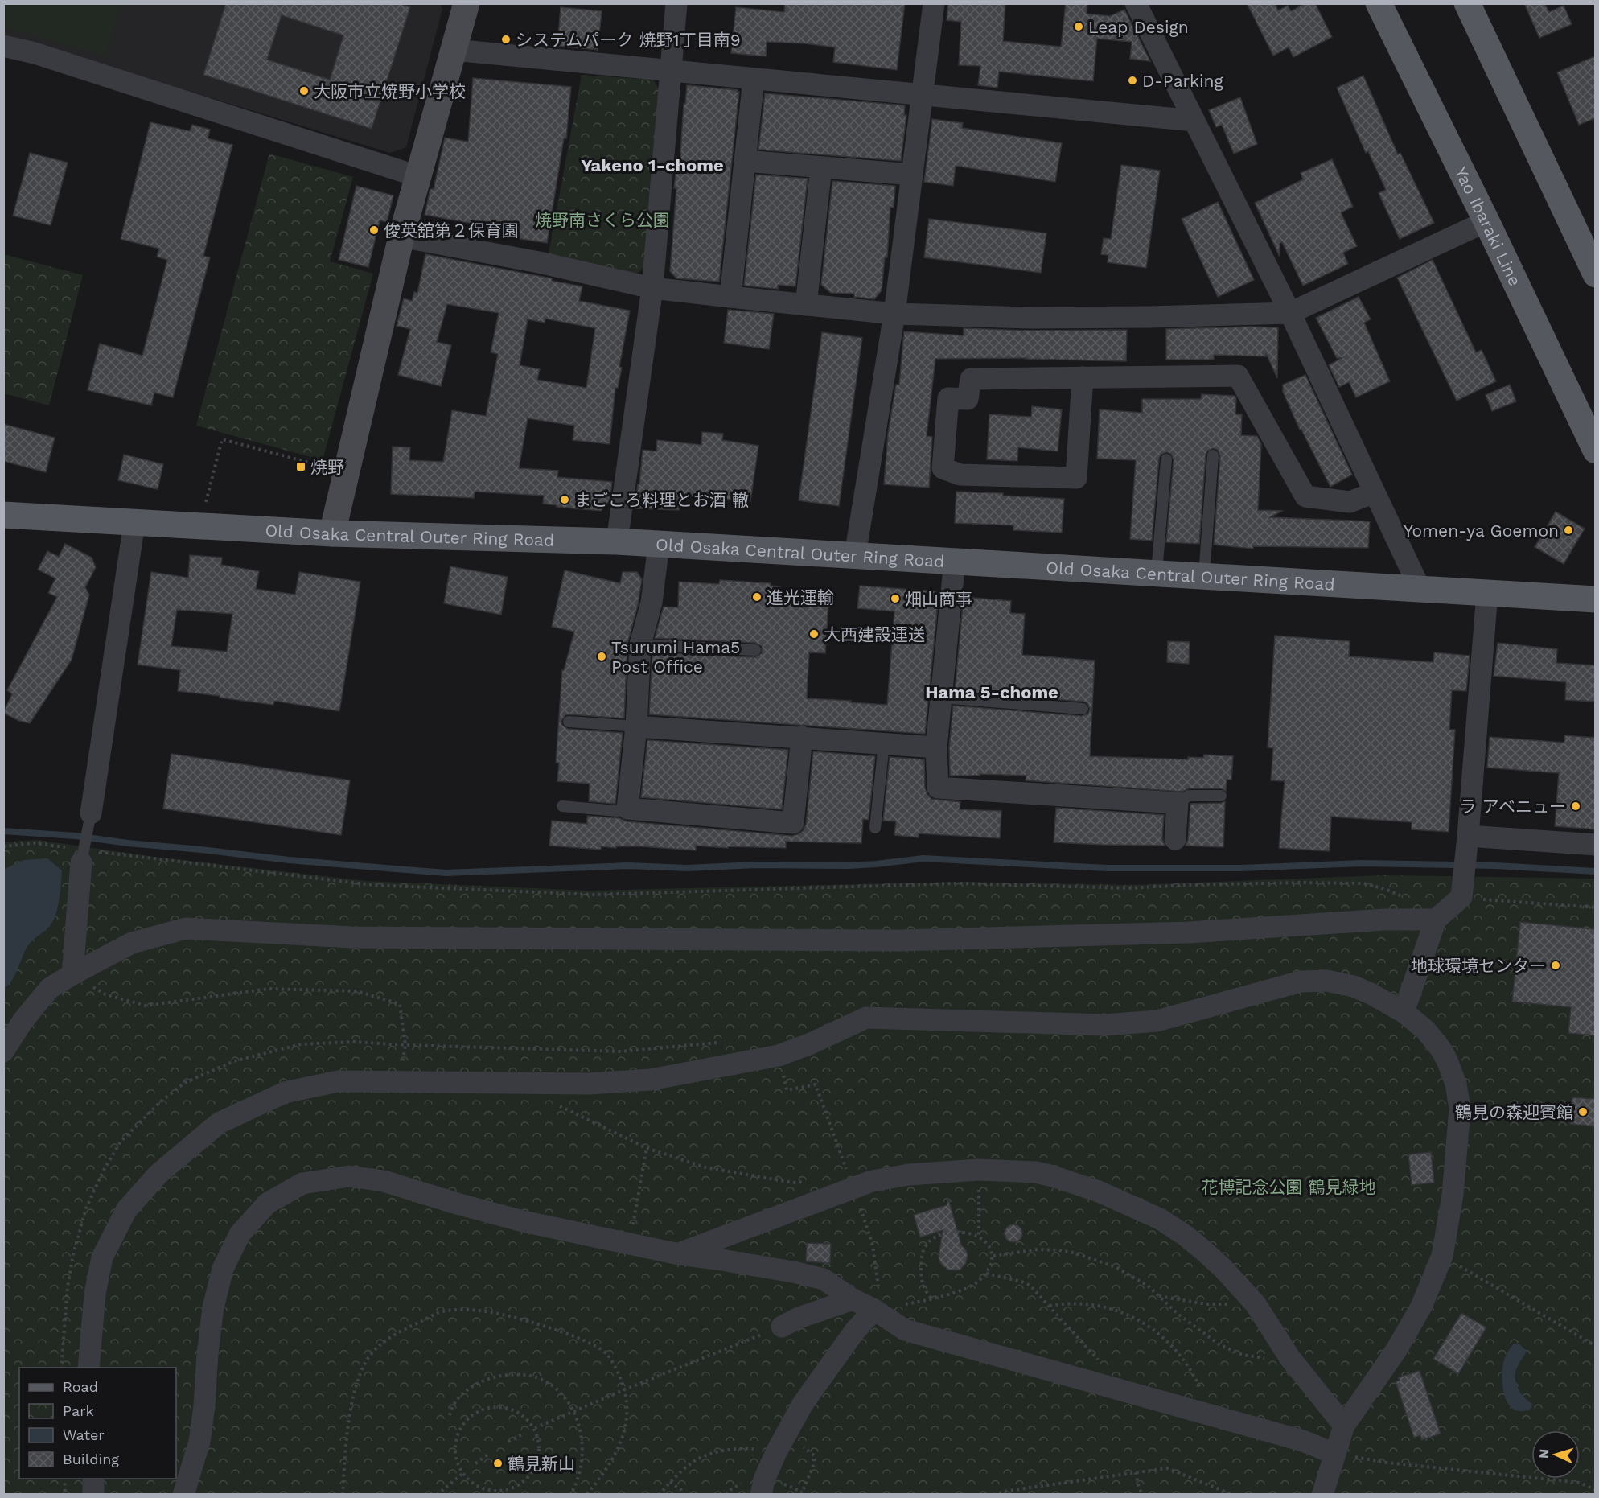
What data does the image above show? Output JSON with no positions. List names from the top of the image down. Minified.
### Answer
{"streets":{"main road":["Yao Ibaraki Line","Old Osaka Central Outer Ring Road"]},"districts":["Yakeno 1-chome","Hama 5-chome"],"parks":["焼野南さくら公園","花博記念公園 鶴見緑地"],"places":{"other":["Leap Design","システムパーク 焼野1丁目南9","D-Parking","大阪市立焼野小学校","俊英舘第２保育園","まごころ料理とお酒 轍","Yomen-ya Goemon","進光運輸","畑山商事","大西建設運送","Tsurumi Hama5 Post Office","ラ アベニュー","地球環境センター","鶴見の森迎賓館","鶴見新山"],"transit":["焼野"]},"legend":["Road","Park","Water","Building"],"north":"left"}
